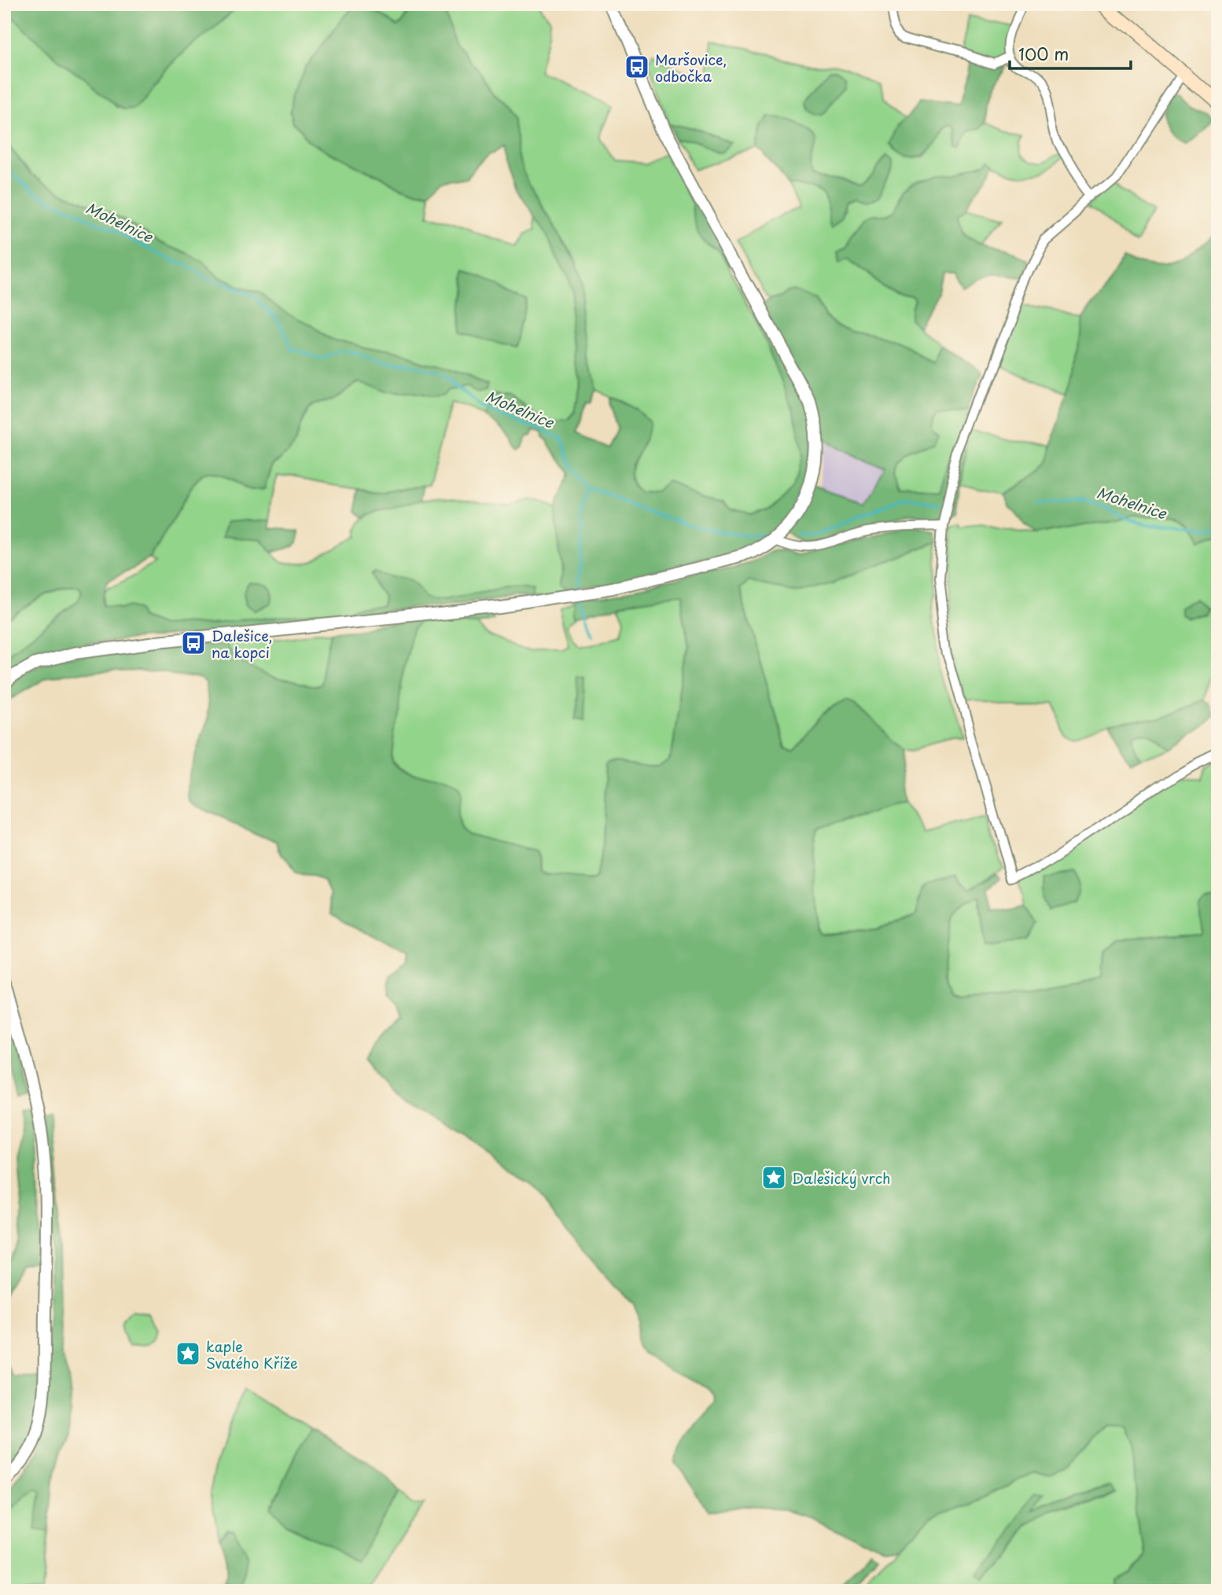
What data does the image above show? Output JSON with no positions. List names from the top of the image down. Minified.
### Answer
{"water":["Mohelnice"],"places":{"bus stop":["Maršovice, odbočka","Dalešice, na kopci"],"place":["Dalešický vrch","kaple Svatého Kříže"]},"scale_bar":"100 m"}
